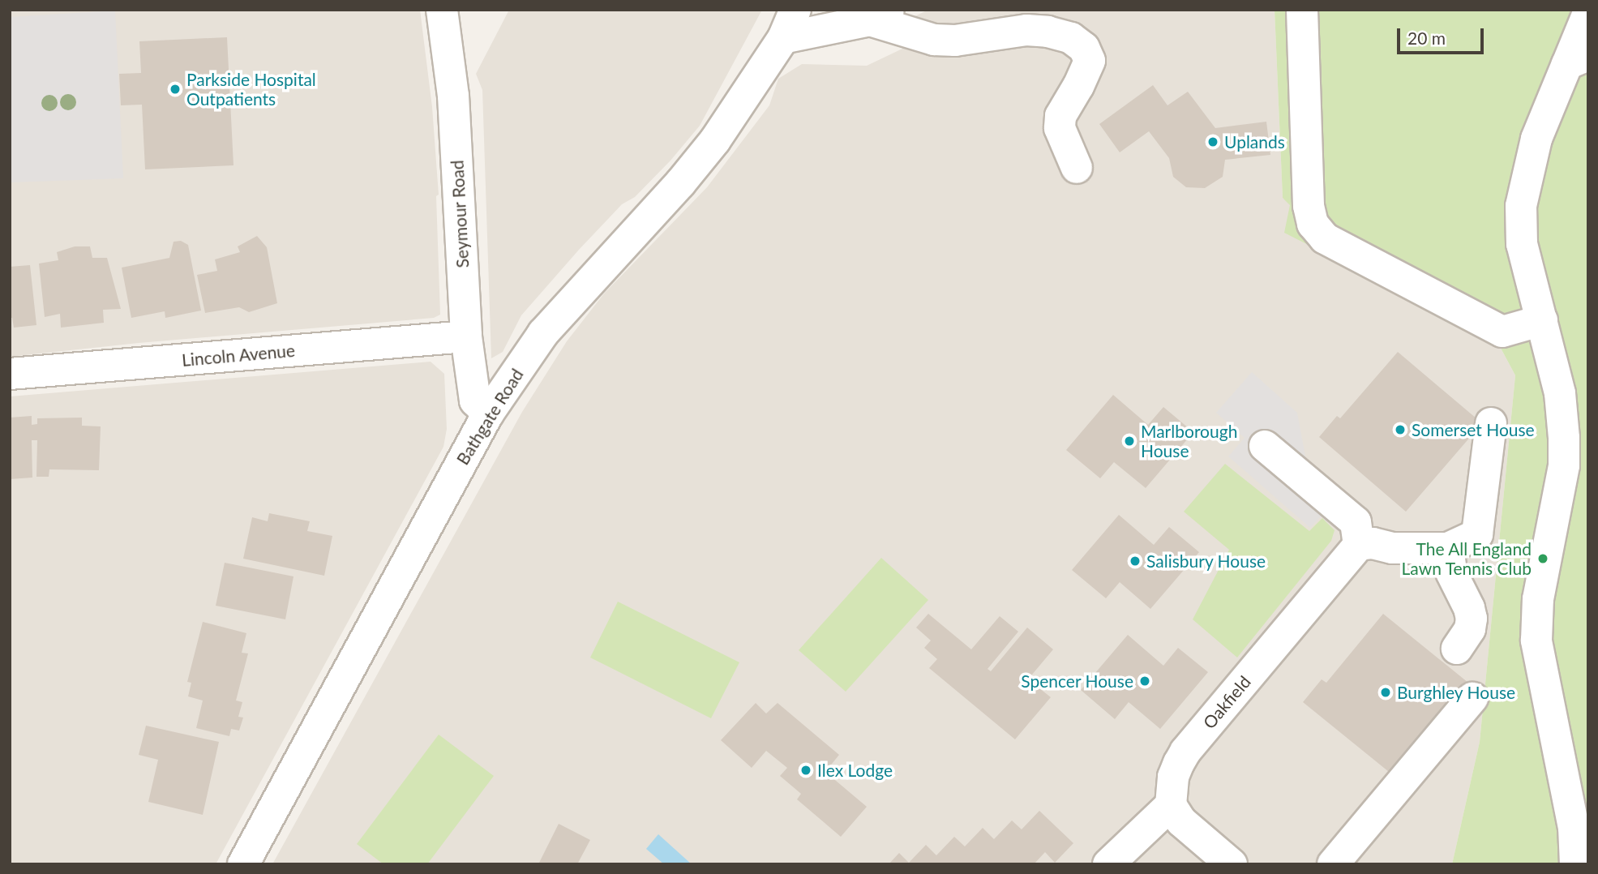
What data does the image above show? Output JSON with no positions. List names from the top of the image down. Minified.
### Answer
{"streets":{"street":["Seymour Road","Lincoln Avenue","Bathgate Road","Oakfield"]},"crossings":[["Seymour Road","Lincoln Avenue"],["Seymour Road","Bathgate Road"]],"places":["Parkside Hospital Outpatients","Uplands","Somerset House","Marlborough House","The All England Lawn Tennis Club","Salisbury House","Spencer House","Burghley House","Ilex Lodge"],"scale_bar":"20 m"}
